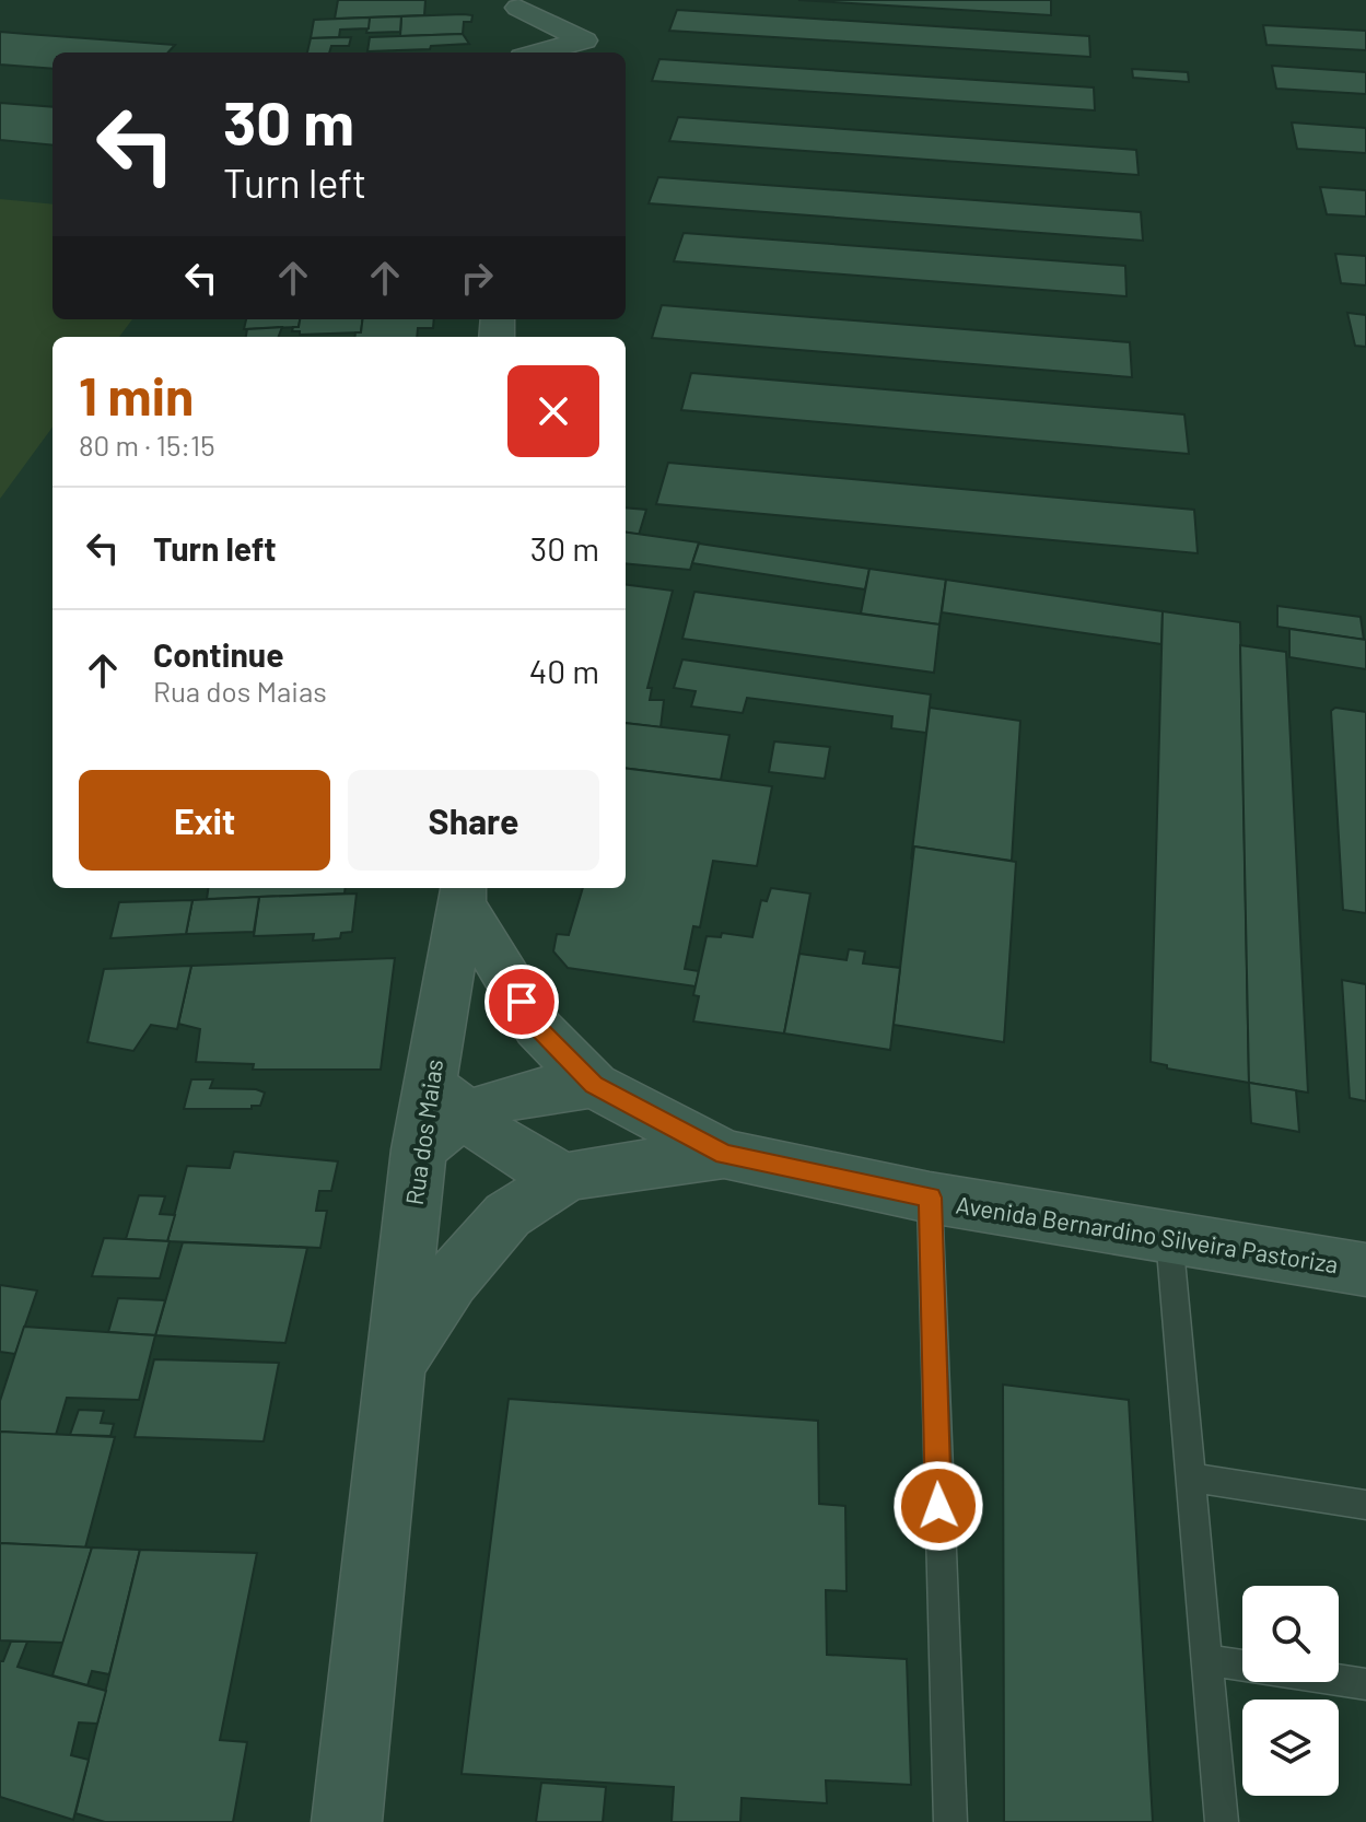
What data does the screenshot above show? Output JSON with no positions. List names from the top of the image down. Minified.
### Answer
{"streets":{"main road":["Rua dos Maias","Avenida Bernardino Silveira Pastoriza"]},"crossings":[["Rua dos Maias","Avenida Bernardino Silveira Pastoriza"]],"page":{"turn":["30 m","Turn left"],"heading":["1 min","80 m · 15:15"],"list":[{"name":"Turn left","value":"30 m"},{"name":"Continue","note":"Rua dos Maias","value":"40 m"}],"buttons":["Exit","Share"]}}
